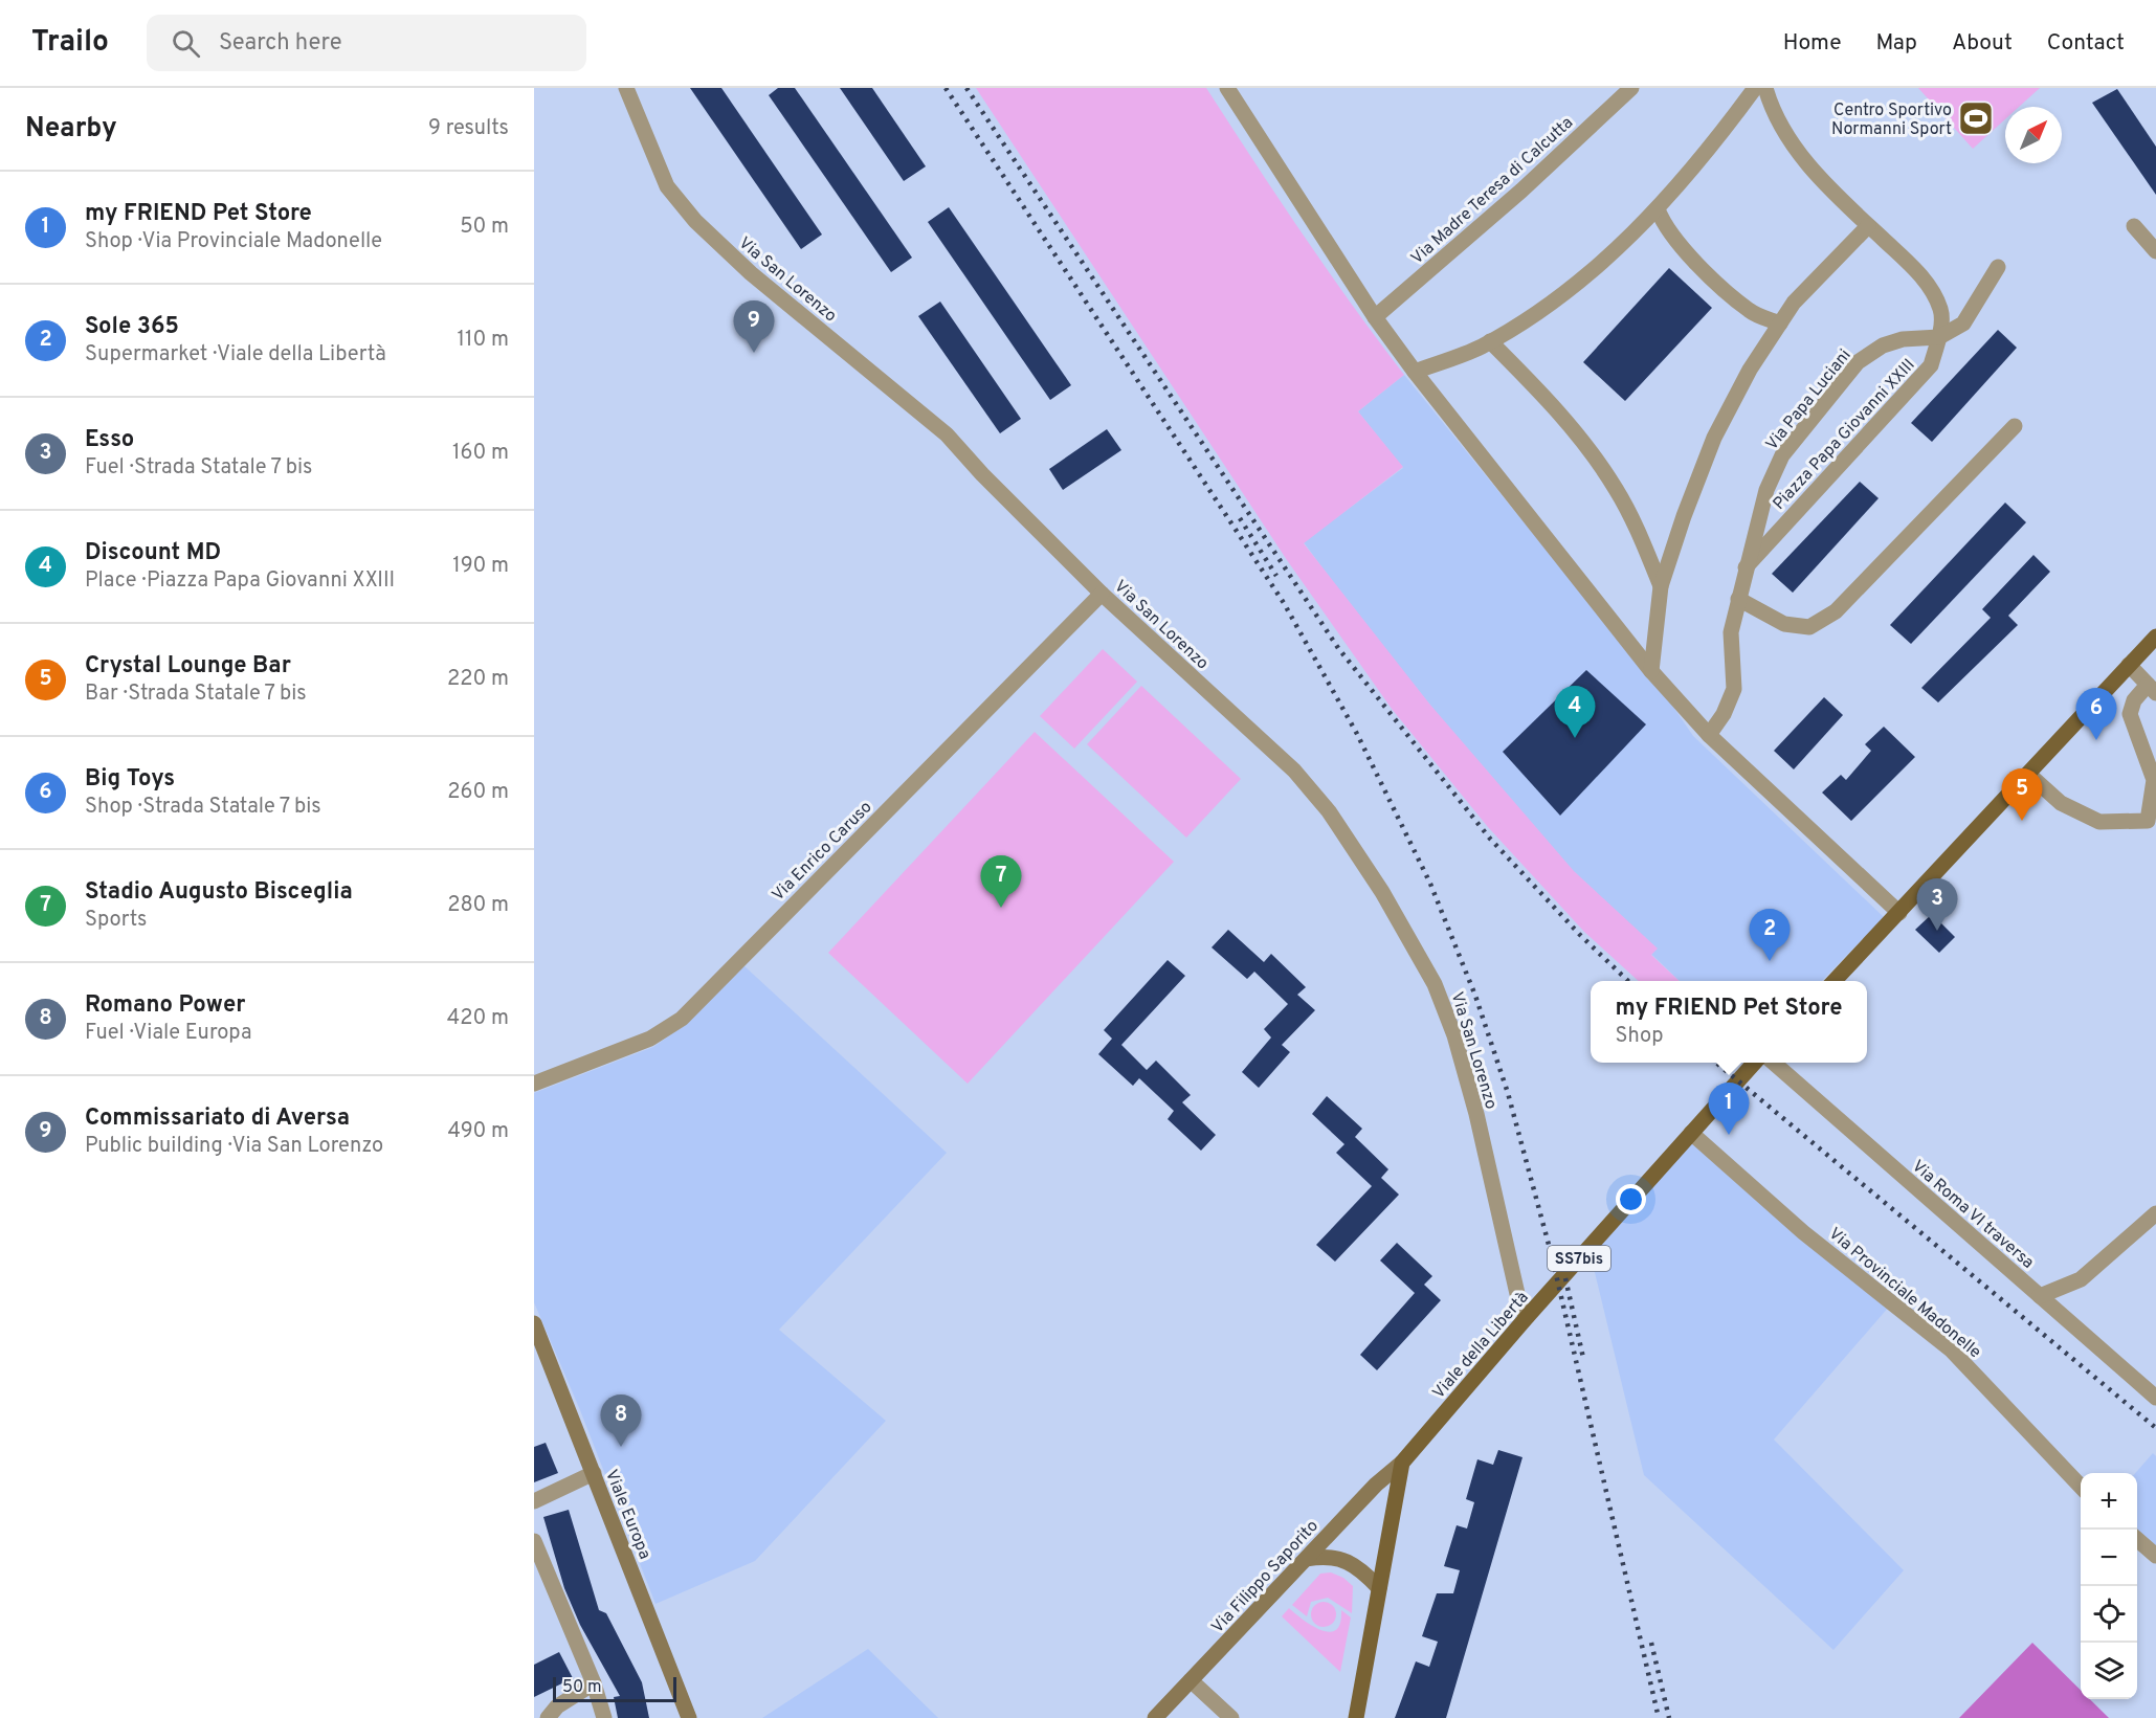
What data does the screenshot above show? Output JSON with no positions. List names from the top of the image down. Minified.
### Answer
{"streets":{"main road":["SS7bis","Viale della Libertà","Viale Europa","Via Filippo Saporito"],"street":["Via Madre Teresa di Calcutta","Via San Lorenzo","Via Papa Luciani","Piazza Papa Giovanni XXIII","Via Enrico Caruso","Via Roma VI traversa","Via Provinciale Madonelle"]},"crossings":[["Via San Lorenzo","Via Enrico Caruso"],["Via San Lorenzo","Viale della Libertà"],["Via Papa Luciani","Piazza Papa Giovanni XXIII"],["Via Provinciale Madonelle","Viale della Libertà"],["Viale della Libertà","Via Filippo Saporito"]],"places":{"sports":["Centro Sportivo Normanni Sport"]},"scale_bar":"50 m","north":"top right","page":{"header":"Trailo","search":"Search here","nav":["Home","Map","About","Contact"],"heading":["Nearby","9 results"],"list":[{"mark":"1","name":"my FRIEND Pet Store","note":"Shop · Via Provinciale Madonelle","value":"50 m"},{"mark":"2","name":"Sole 365","note":"Supermarket · Viale della Libertà","value":"110 m"},{"mark":"3","name":"Esso","note":"Fuel · Strada Statale 7 bis","value":"160 m"},{"mark":"4","name":"Discount MD","note":"Place · Piazza Papa Giovanni XXIII","value":"190 m"},{"mark":"5","name":"Crystal Lounge Bar","note":"Bar · Strada Statale 7 bis","value":"220 m"},{"mark":"6","name":"Big Toys","note":"Shop · Strada Statale 7 bis","value":"260 m"},{"mark":"7","name":"Stadio Augusto Bisceglia","note":"Sports","value":"280 m"},{"mark":"8","name":"Romano Power","note":"Fuel · Viale Europa","value":"420 m"},{"mark":"9","name":"Commissariato di Aversa","note":"Public building · Via San Lorenzo","value":"490 m"}],"pins":["9","4","6","5","7","3","2","1","8"],"popup":["my FRIEND Pet Store","Shop"],"map_buttons":["+","−"],"scale":"50 m"}}
